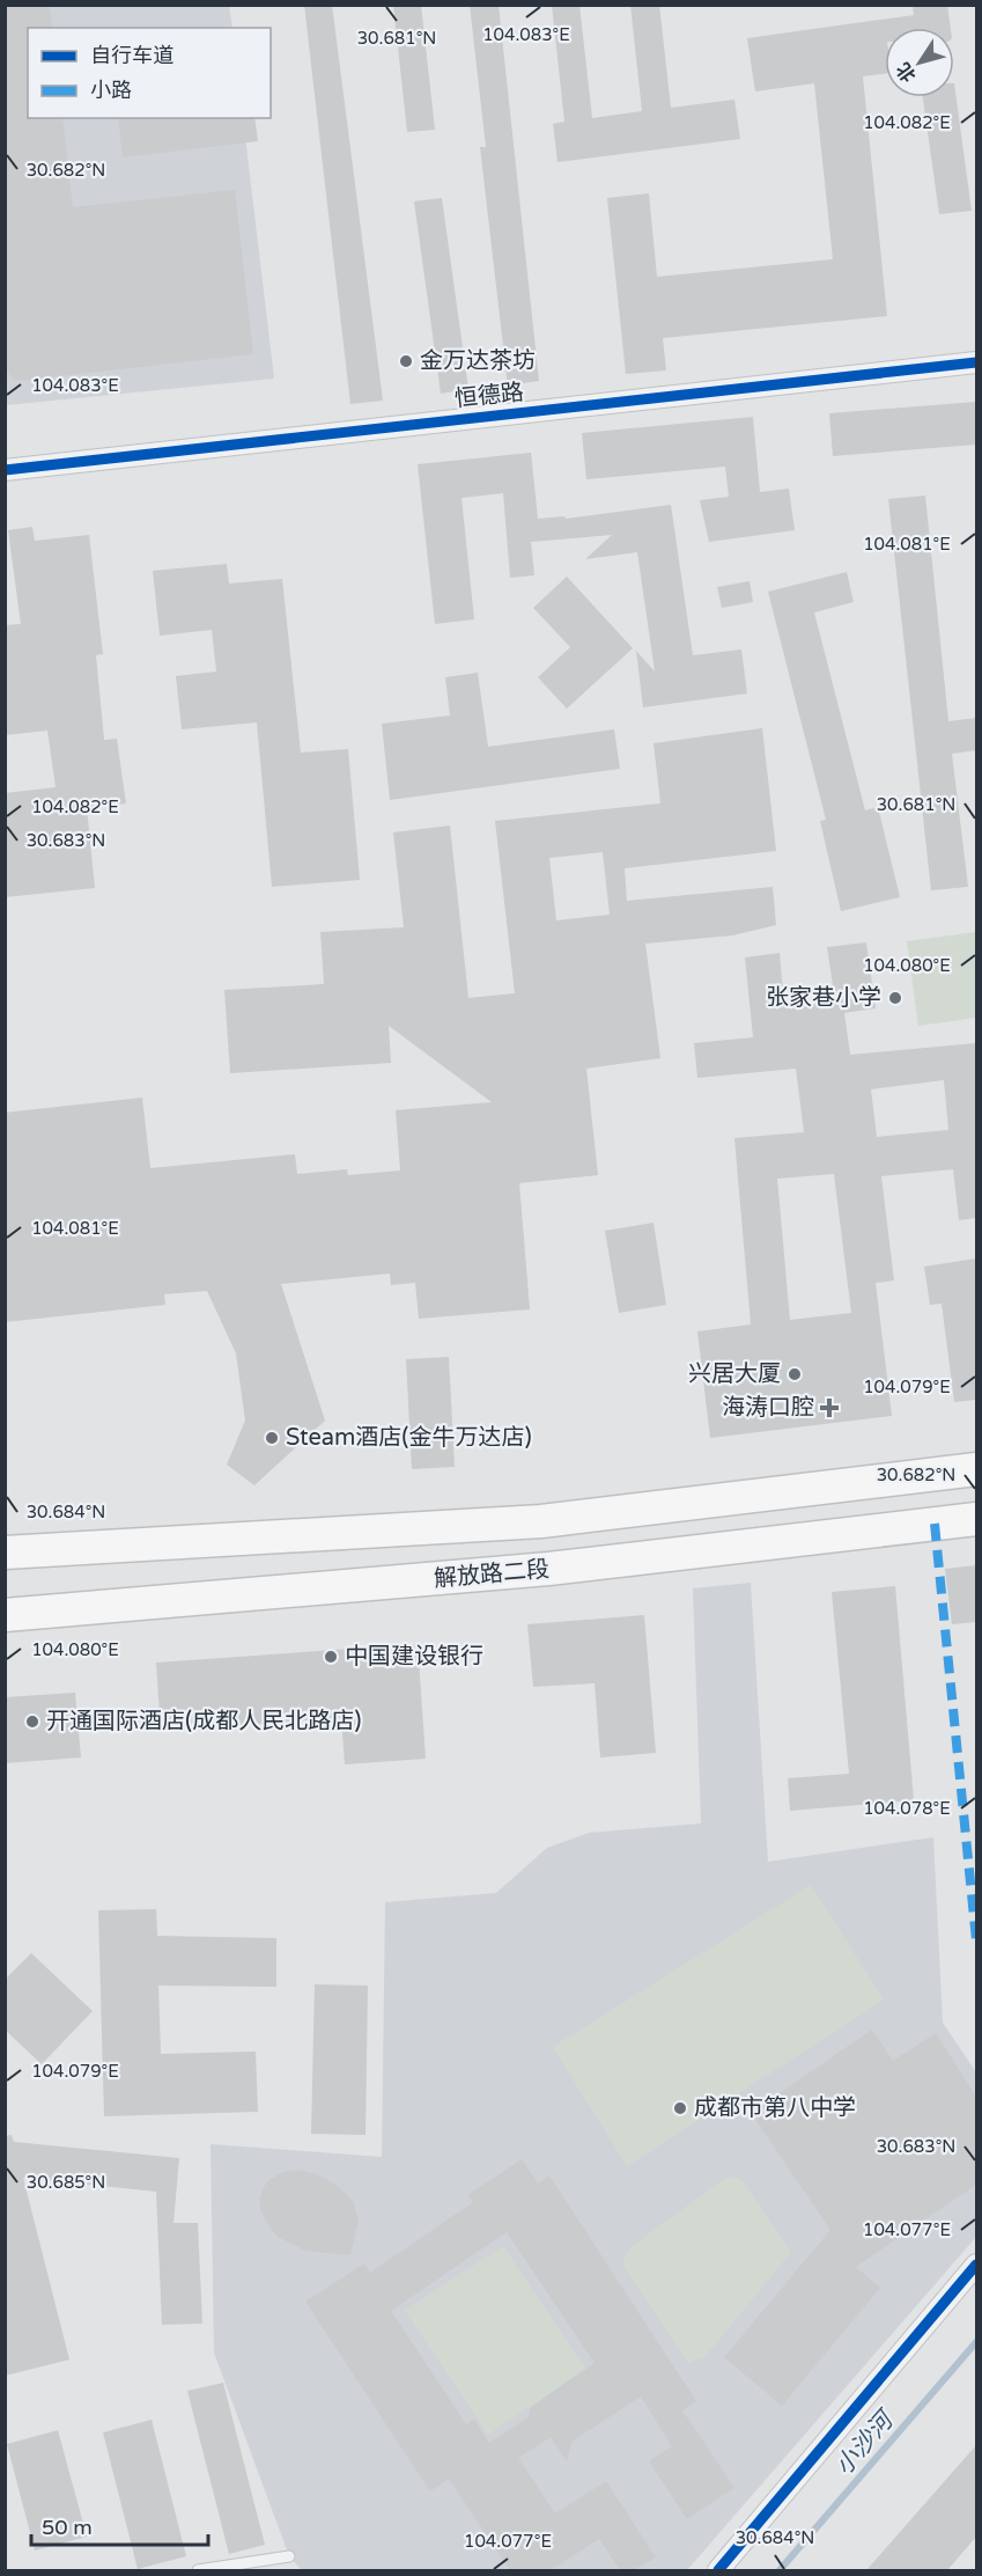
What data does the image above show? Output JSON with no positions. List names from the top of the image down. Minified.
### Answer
{"streets":{"main road":["解放路二段"],"street":["恒德路"]},"water":["小沙河"],"places":{"other":["金万达茶坊","张家巷小学","兴居大厦","Steam酒店(金牛万达店)","中国建设银行","开通国际酒店(成都人民北路店)","成都市第八中学"],"health":["海涛口腔"]},"legend":["自行车道","小路"],"scale_bar":"50 m","north":"bottom left","coordinates":["104.083°E","30.681°N","104.082°E","30.682°N","104.081°E","30.683°N","104.080°E","104.079°E","30.684°N","104.078°E","30.685°N","104.077°E"]}
